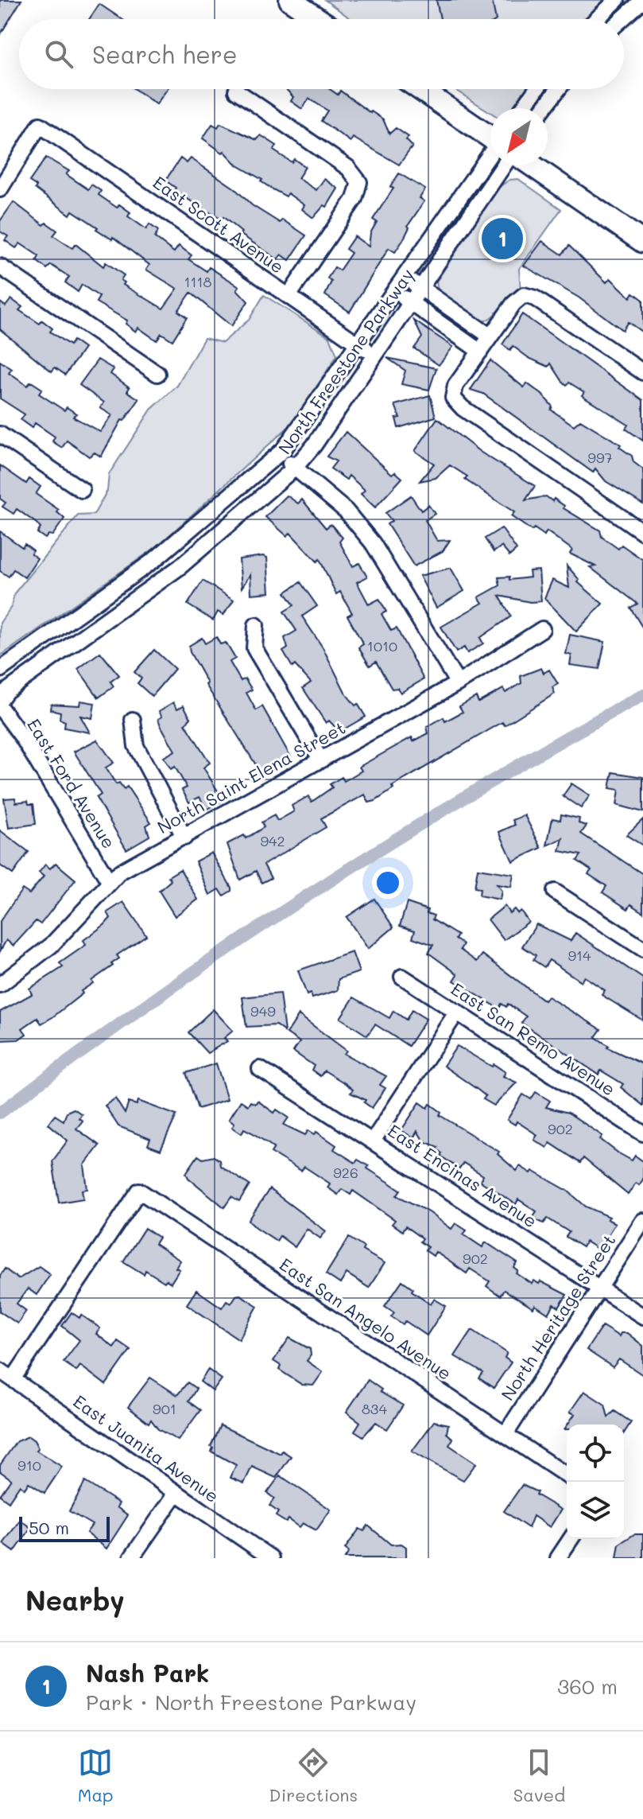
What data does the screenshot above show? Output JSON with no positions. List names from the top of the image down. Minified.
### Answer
{"streets":{"street":["East Scott Avenue","North Freestone Parkway","North Saint Elena Street","East Ford Avenue","East San Remo Avenue","East Encinas Avenue","North Heritage Street","East San Angelo Avenue","East Juanita Avenue"]},"crossings":[["East Scott Avenue","North Freestone Parkway"],["North Saint Elena Street","East Ford Avenue"],["East Encinas Avenue","North Heritage Street"],["North Heritage Street","East San Angelo Avenue"],["East San Angelo Avenue","East Juanita Avenue"]],"house_numbers":["1118","997","1010","942","914","949","902","926","902","901","834","910"],"scale_bar":"50 m","north":"bottom left","page":{"search":"Search here","pins":"1","scale":"50 m","heading":"Nearby","list":[{"mark":"1","name":"Nash Park","note":"Park · North Freestone Parkway","value":"360 m"}],"nav":["Map","Directions","Saved"]}}
